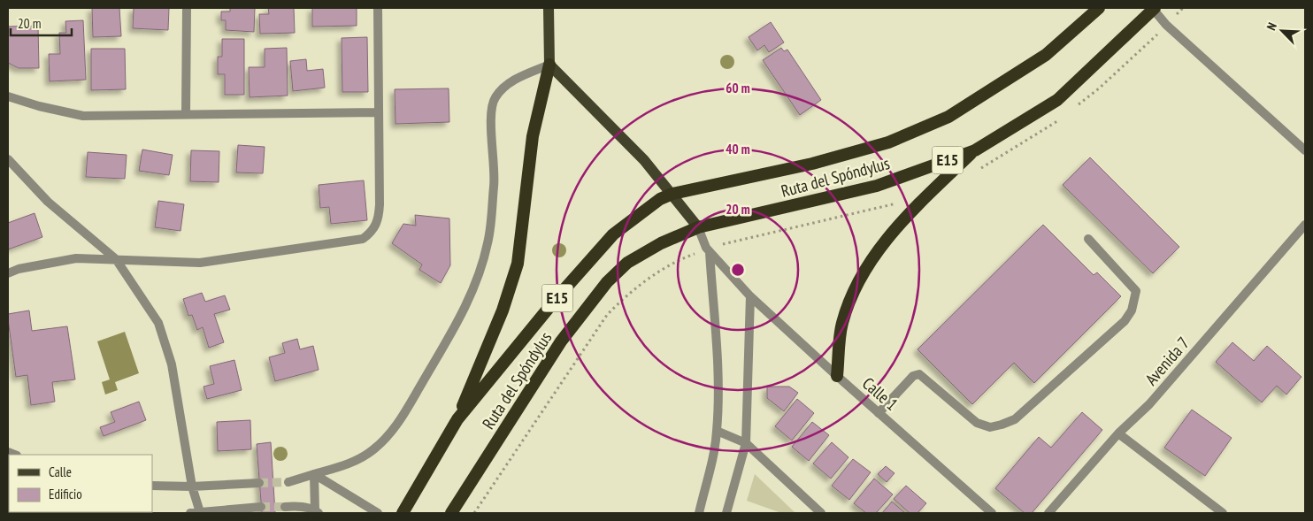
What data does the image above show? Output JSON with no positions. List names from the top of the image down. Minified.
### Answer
{"streets":{"highway":["E15","Ruta del Spóndylus"],"street":["Avenida 7","Calle 1"]},"legend":["Calle","Edificio"],"scale_bar":"20 m","north":"top left","rings":["60 m","40 m","20 m"]}
